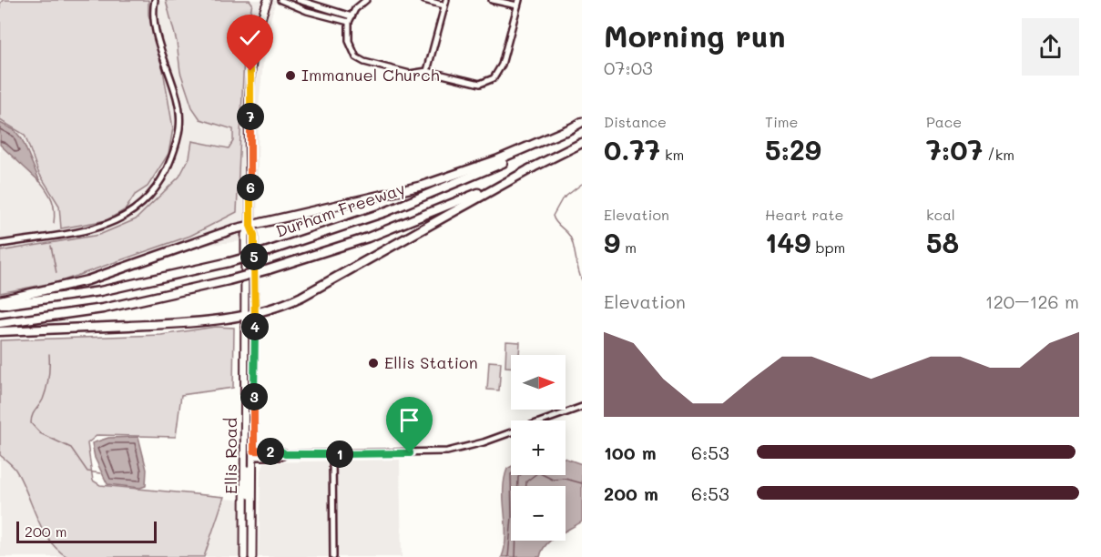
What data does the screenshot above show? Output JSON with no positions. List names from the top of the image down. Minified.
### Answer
{"streets":{"highway":["Durham Freeway"],"main road":["Ellis Road"]},"places":["Immanuel Church","Ellis Station"],"scale_bar":"200 m","north":"right","page":{"heading":["Morning run","07:03"],"stats":[["Distance","0.77 km"],["Time","5:29"],["Pace","7:07 /km"],["Elevation","9 m"],["Heart rate","149 bpm"],["kcal","58"]],"pins":["7","6","5","4","3","2","1"],"chart":["Elevation","120–126 m"],"map_buttons":["+","−"],"list":[{"name":"100 m","note":"6:53"},{"name":"200 m","note":"6:53"}],"scale":"200 m"}}
